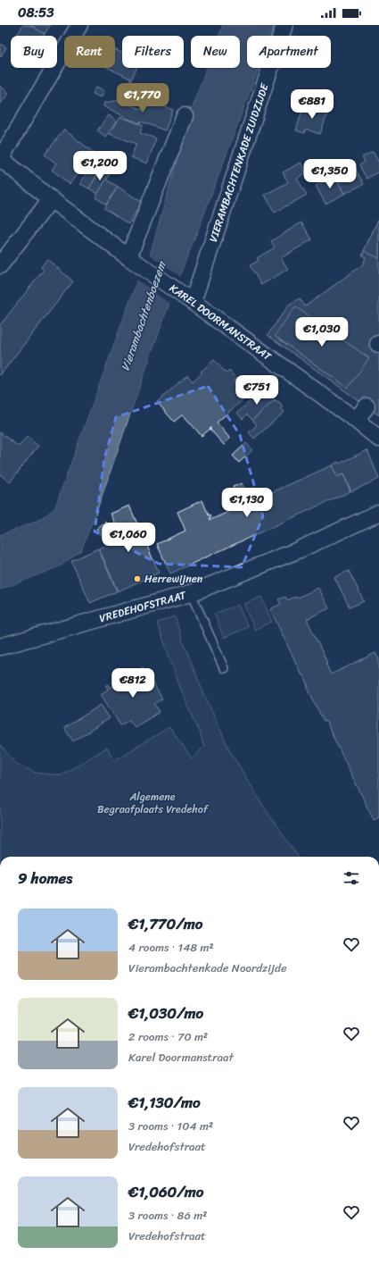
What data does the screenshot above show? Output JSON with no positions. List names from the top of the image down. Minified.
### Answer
{"streets":{"street":["VIERAMBACHTENKADE ZUIDZIJDE","KAREL DOORMANSTRAAT","VREDEHOFSTRAAT"]},"crossings":[["VIERAMBACHTENKADE ZUIDZIJDE","KAREL DOORMANSTRAAT"]],"water":["Vierambachtenboezem"],"parks":["Algemene Begraafplaats Vredehof"],"places":["Herrewijnen"],"page":{"status":"08:53","chip":["Buy","Rent","Filters","New","Apartment"],"price":["€1,770","€881","€1,200","€1,350","€1,030","€751","€1,130","€1,060","€812"],"heading":"9 homes","list":[{"name":"€1,770/mo","note":"4 rooms · 148 m² · Vierambachtenkade Noordzijde"},{"name":"€1,030/mo","note":"2 rooms · 70 m² · Karel Doormanstraat"},{"name":"€1,130/mo","note":"3 rooms · 104 m² · Vredehofstraat"},{"name":"€1,060/mo","note":"3 rooms · 86 m² · Vredehofstraat"}]}}
